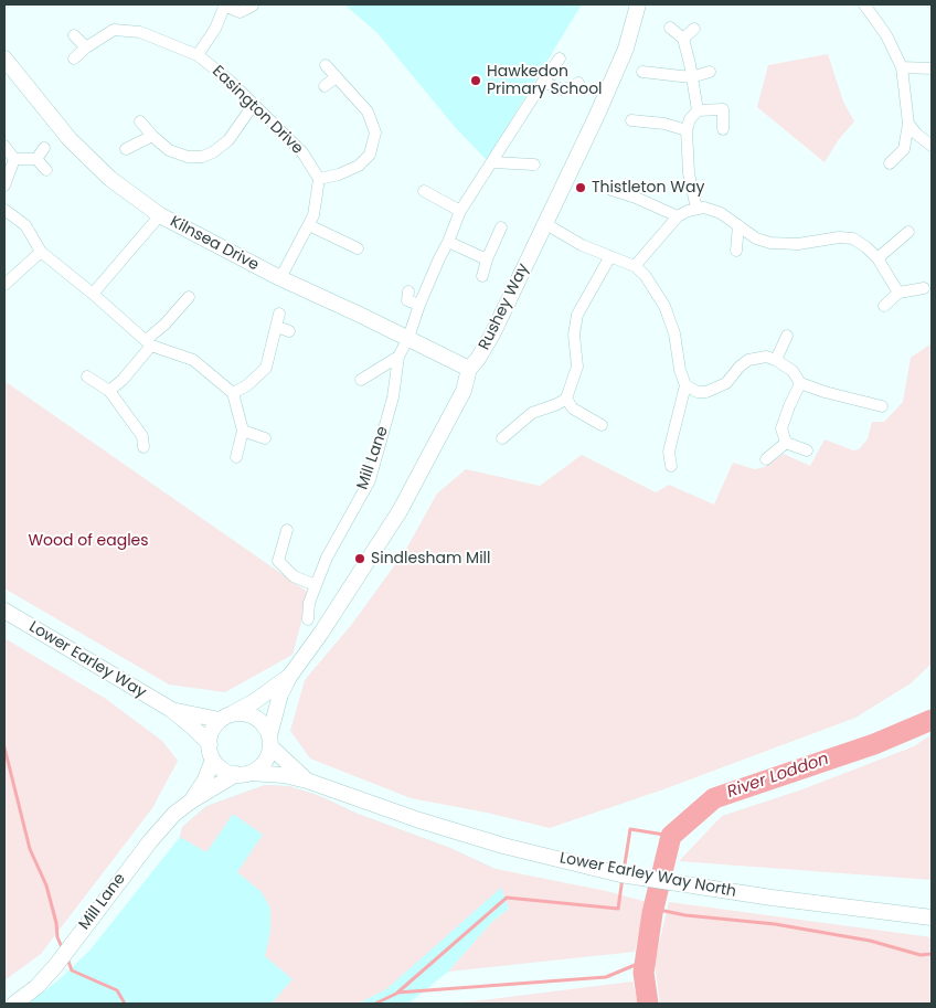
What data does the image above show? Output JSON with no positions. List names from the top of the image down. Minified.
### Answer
{"streets":{"street":["Easington Drive","Kilnsea Drive","Rushey Way","Mill Lane","Lower Earley Way","Lower Earley Way North"]},"crossings":[["Kilnsea Drive","Rushey Way"],["Kilnsea Drive","Mill Lane"],["Rushey Way","Mill Lane"],["Rushey Way","Lower Earley Way"],["Rushey Way","Lower Earley Way North"],["Mill Lane","Lower Earley Way"],["Mill Lane","Lower Earley Way North"],["Lower Earley Way","Lower Earley Way North"]],"water":["River Loddon"],"parks":["Wood of eagles"],"places":["Hawkedon Primary School","Thistleton Way","Sindlesham Mill"]}
